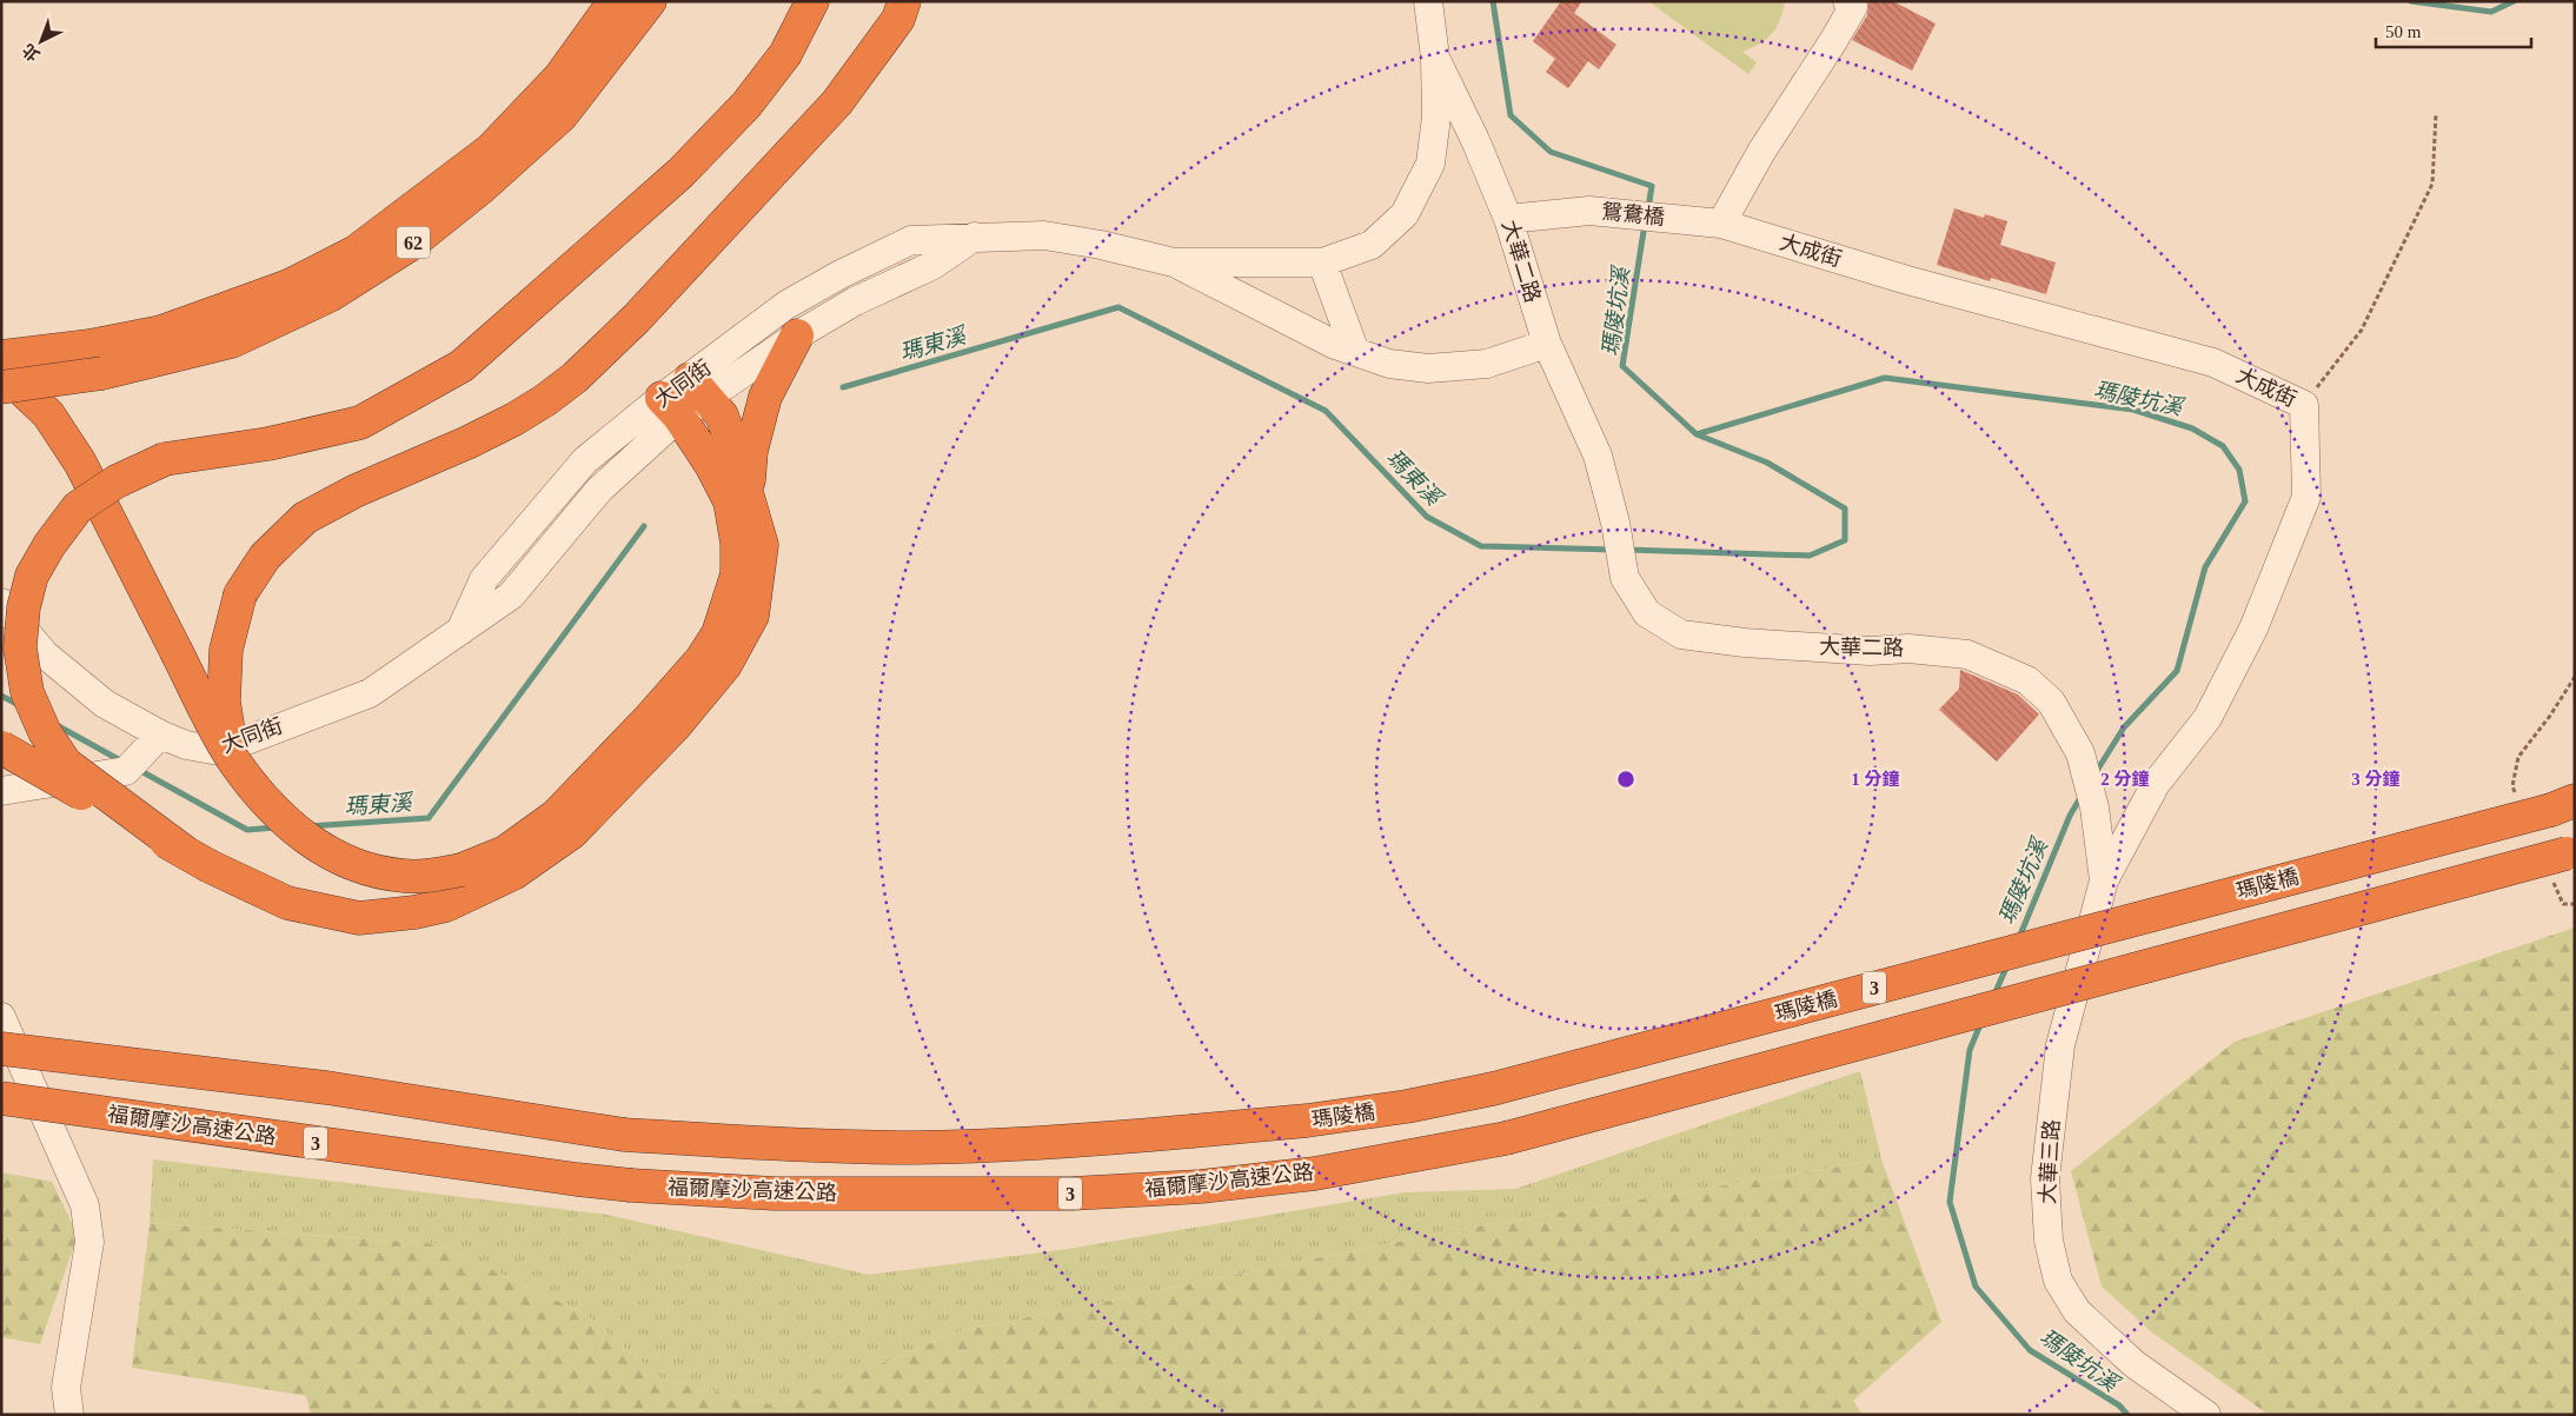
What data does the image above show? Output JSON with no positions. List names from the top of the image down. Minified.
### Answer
{"streets":{"highway":["62","瑪陵橋","3","福爾摩沙高速公路"],"street":["鴛鴦橋","大成街","大華二路","大同街","大華三路"]},"crossings":[["鴛鴦橋","大成街"],["鴛鴦橋","大華二路"],["大成街","大華二路"],["大成街","大華三路"],["大華二路","大華三路"]],"water":["瑪陵坑溪","瑪東溪"],"scale_bar":"50 m","north":"bottom left","rings":["1 分鐘","2 分鐘","3 分鐘"]}
